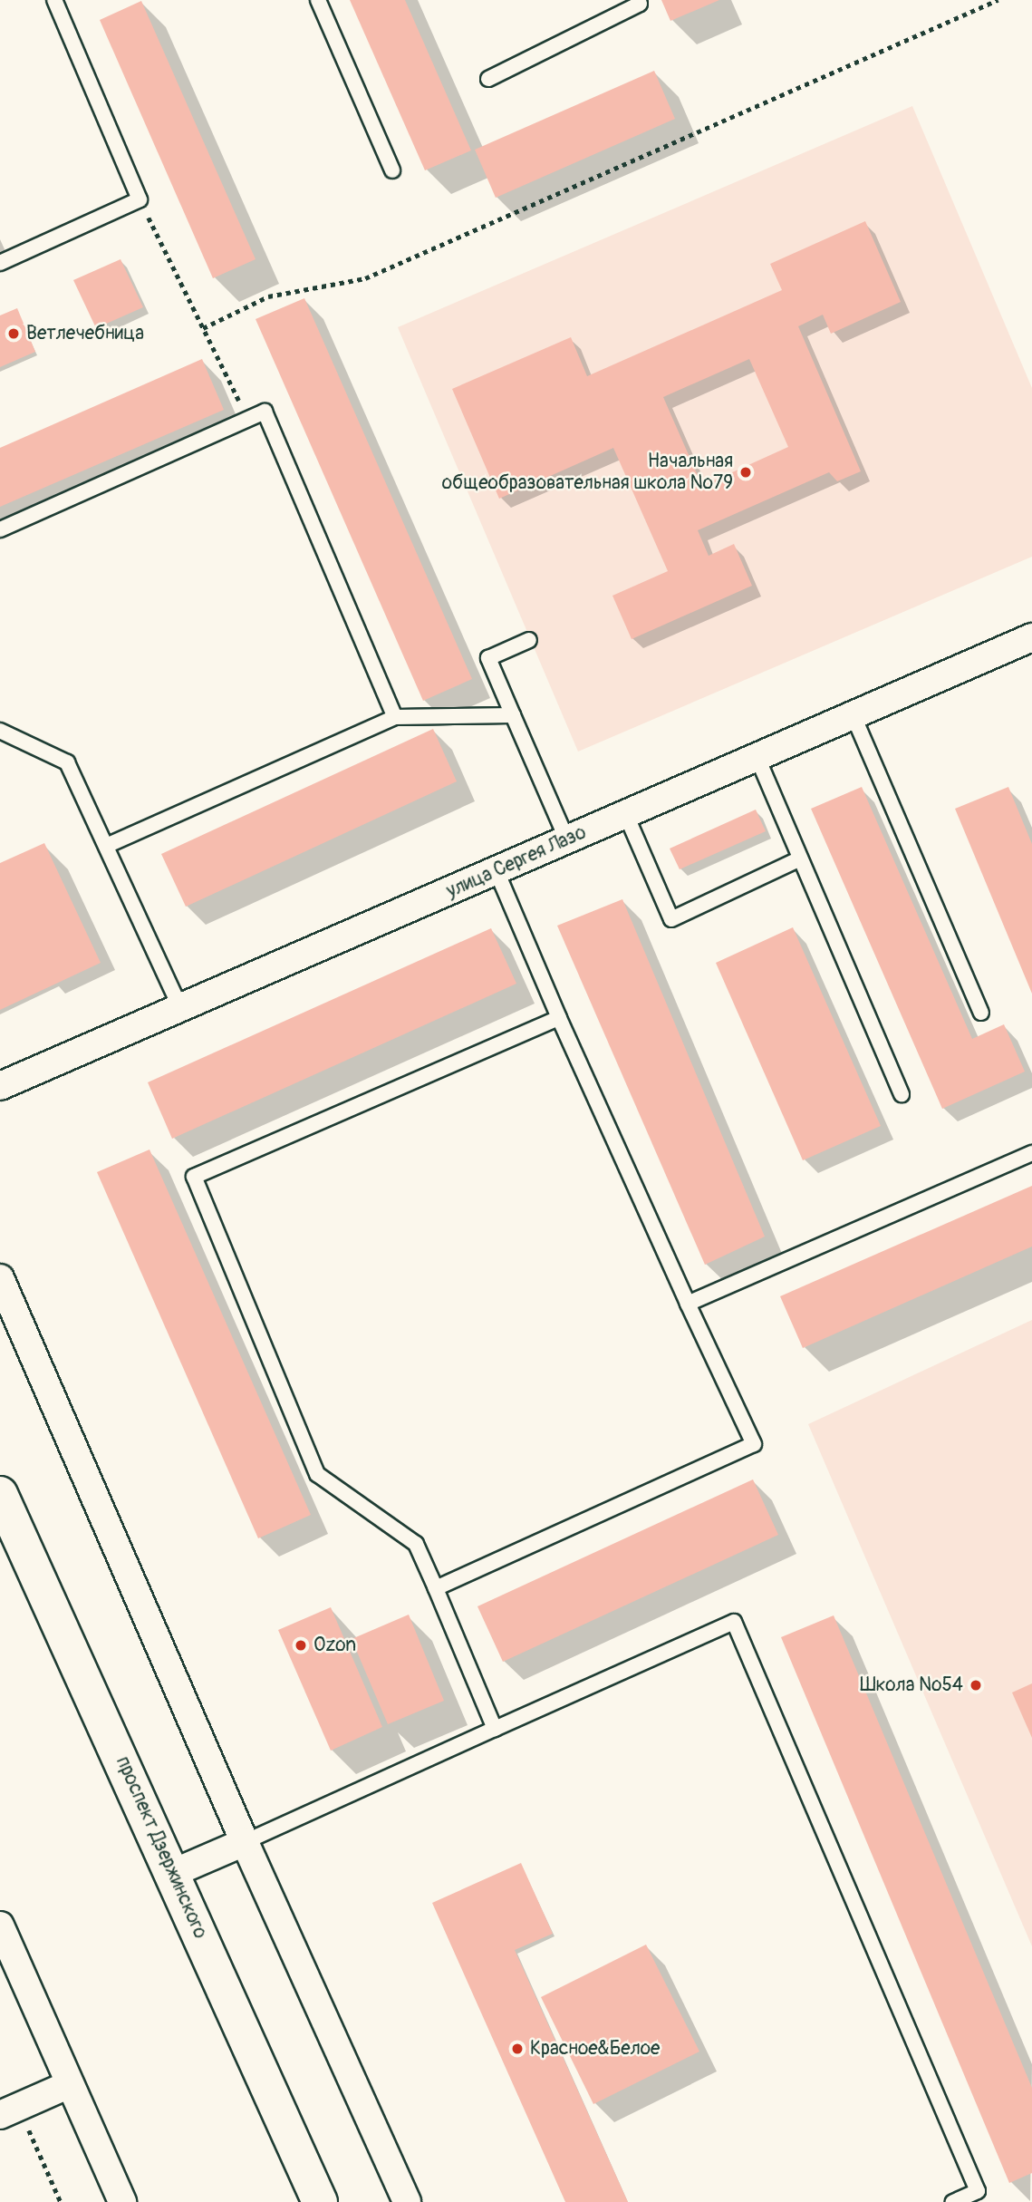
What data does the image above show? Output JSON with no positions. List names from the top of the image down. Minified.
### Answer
{"streets":{"main road":["проспект Дзержинского"],"street":["улица Сергея Лазо"]},"places":["Ветлечебница","Начальная общеобразовательная школа №79","Ozon","Школа №54","Красное&Белое"]}
